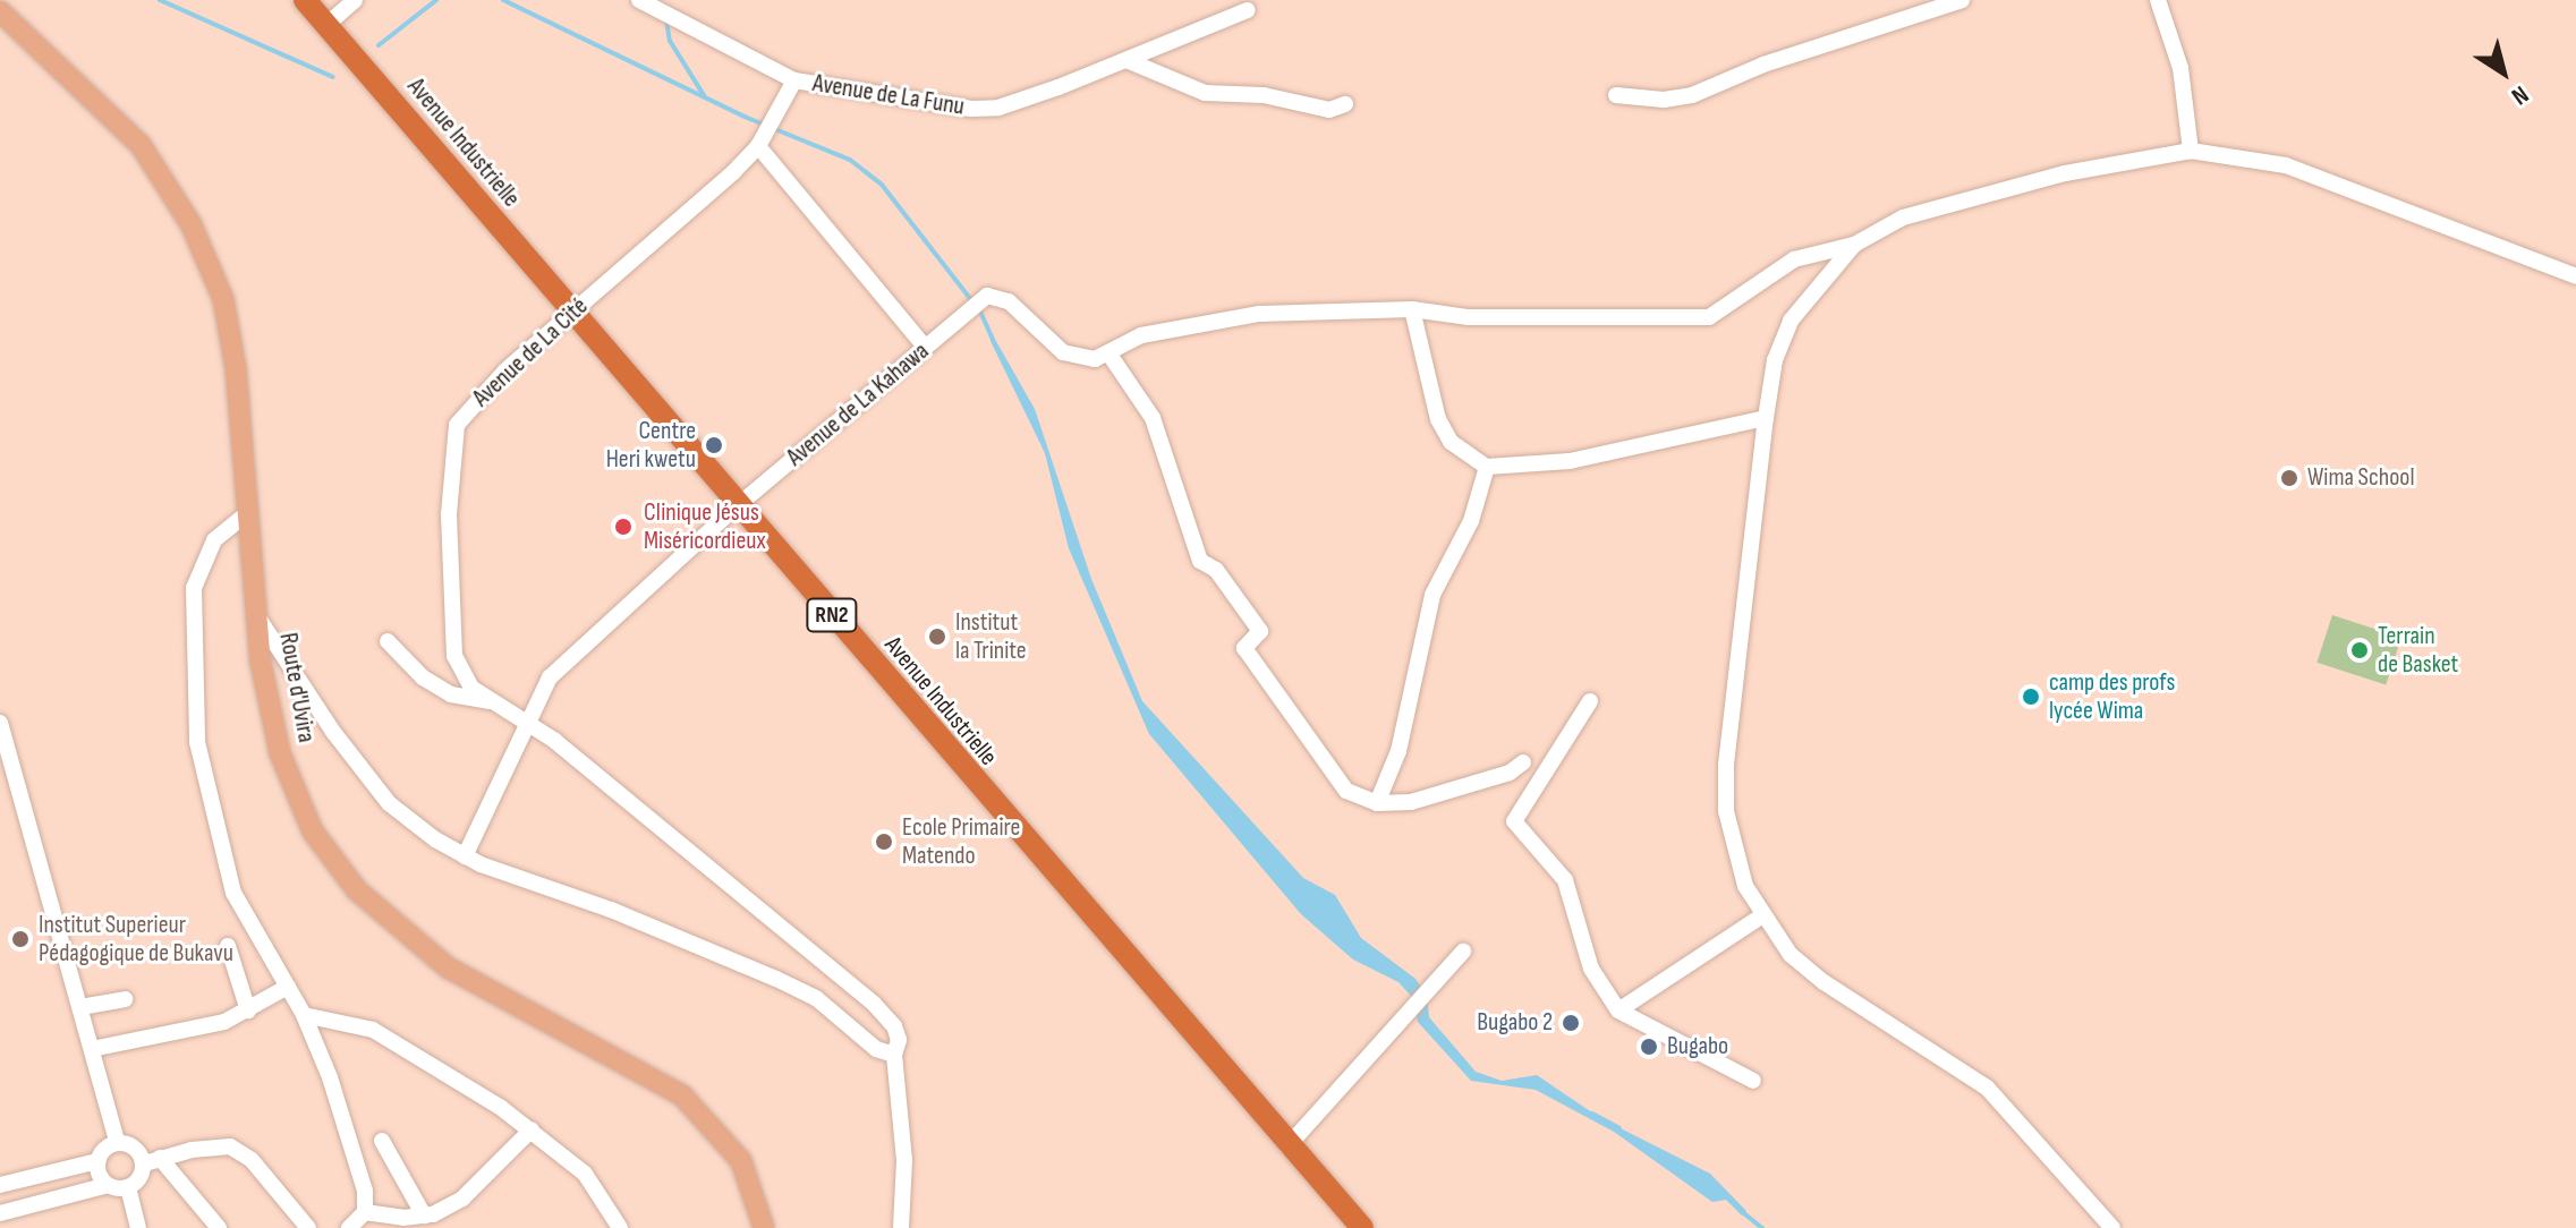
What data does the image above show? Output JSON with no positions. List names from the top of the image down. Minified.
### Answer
{"streets":{"highway":["Avenue Industrielle","RN2"],"main road":["Route d'Uvira"],"street":["Avenue de La Funu","Avenue de La Cité","Avenue de La Kahawa"]},"crossings":[["Avenue de La Funu","Avenue de La Cité"],["Avenue Industrielle","Avenue de La Cité"],["Avenue Industrielle","Avenue de La Kahawa"],["Avenue de La Cité","Avenue de La Kahawa"]],"places":["Centre Heri kwetu","Wima School","Clinique Jésus Miséricordieux","Institut la Trinite","Terrain de Basket","camp des profs lycée Wima","Ecole Primaire Matendo","Institut Superieur Pédagogique de Bukavu","Bugabo 2","Bugabo"],"north":"bottom right"}
